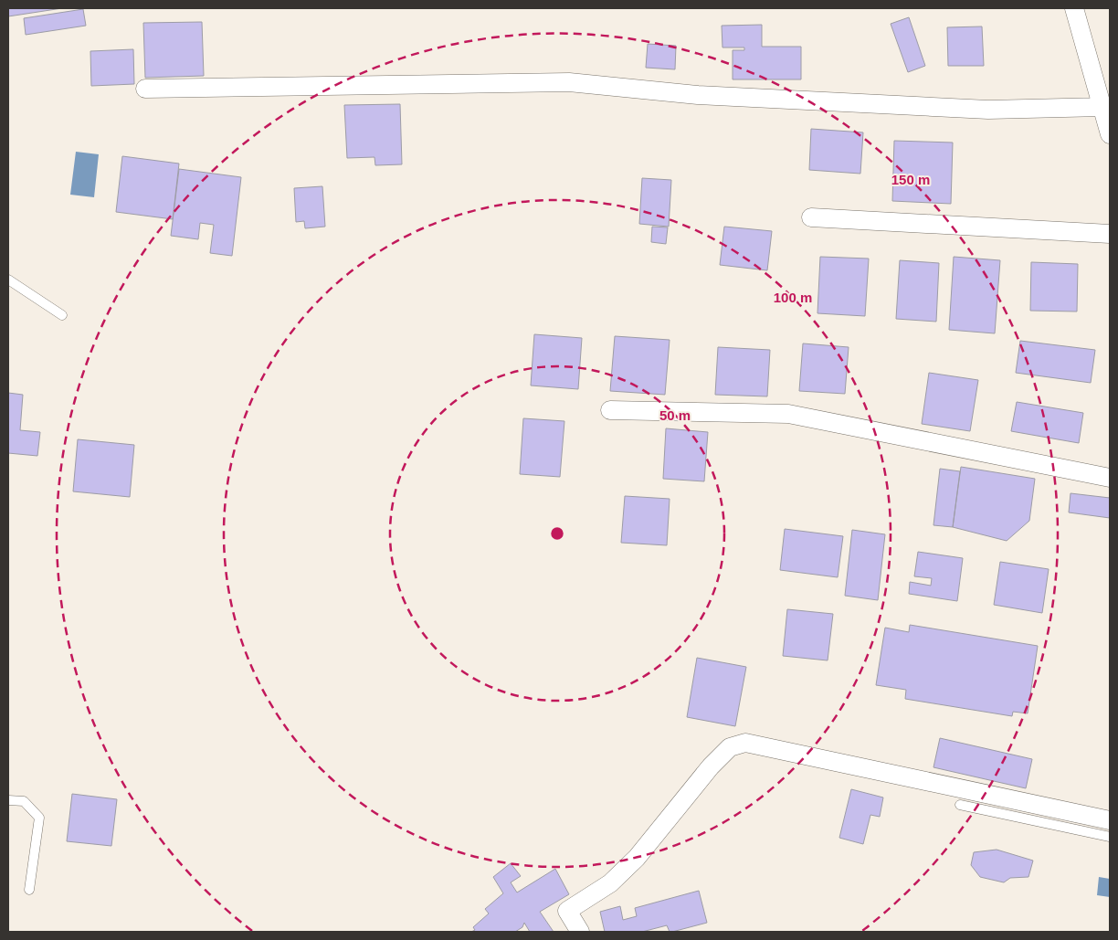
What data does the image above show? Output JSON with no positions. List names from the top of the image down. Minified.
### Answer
{"rings":["150 m","100 m","50 m"]}
